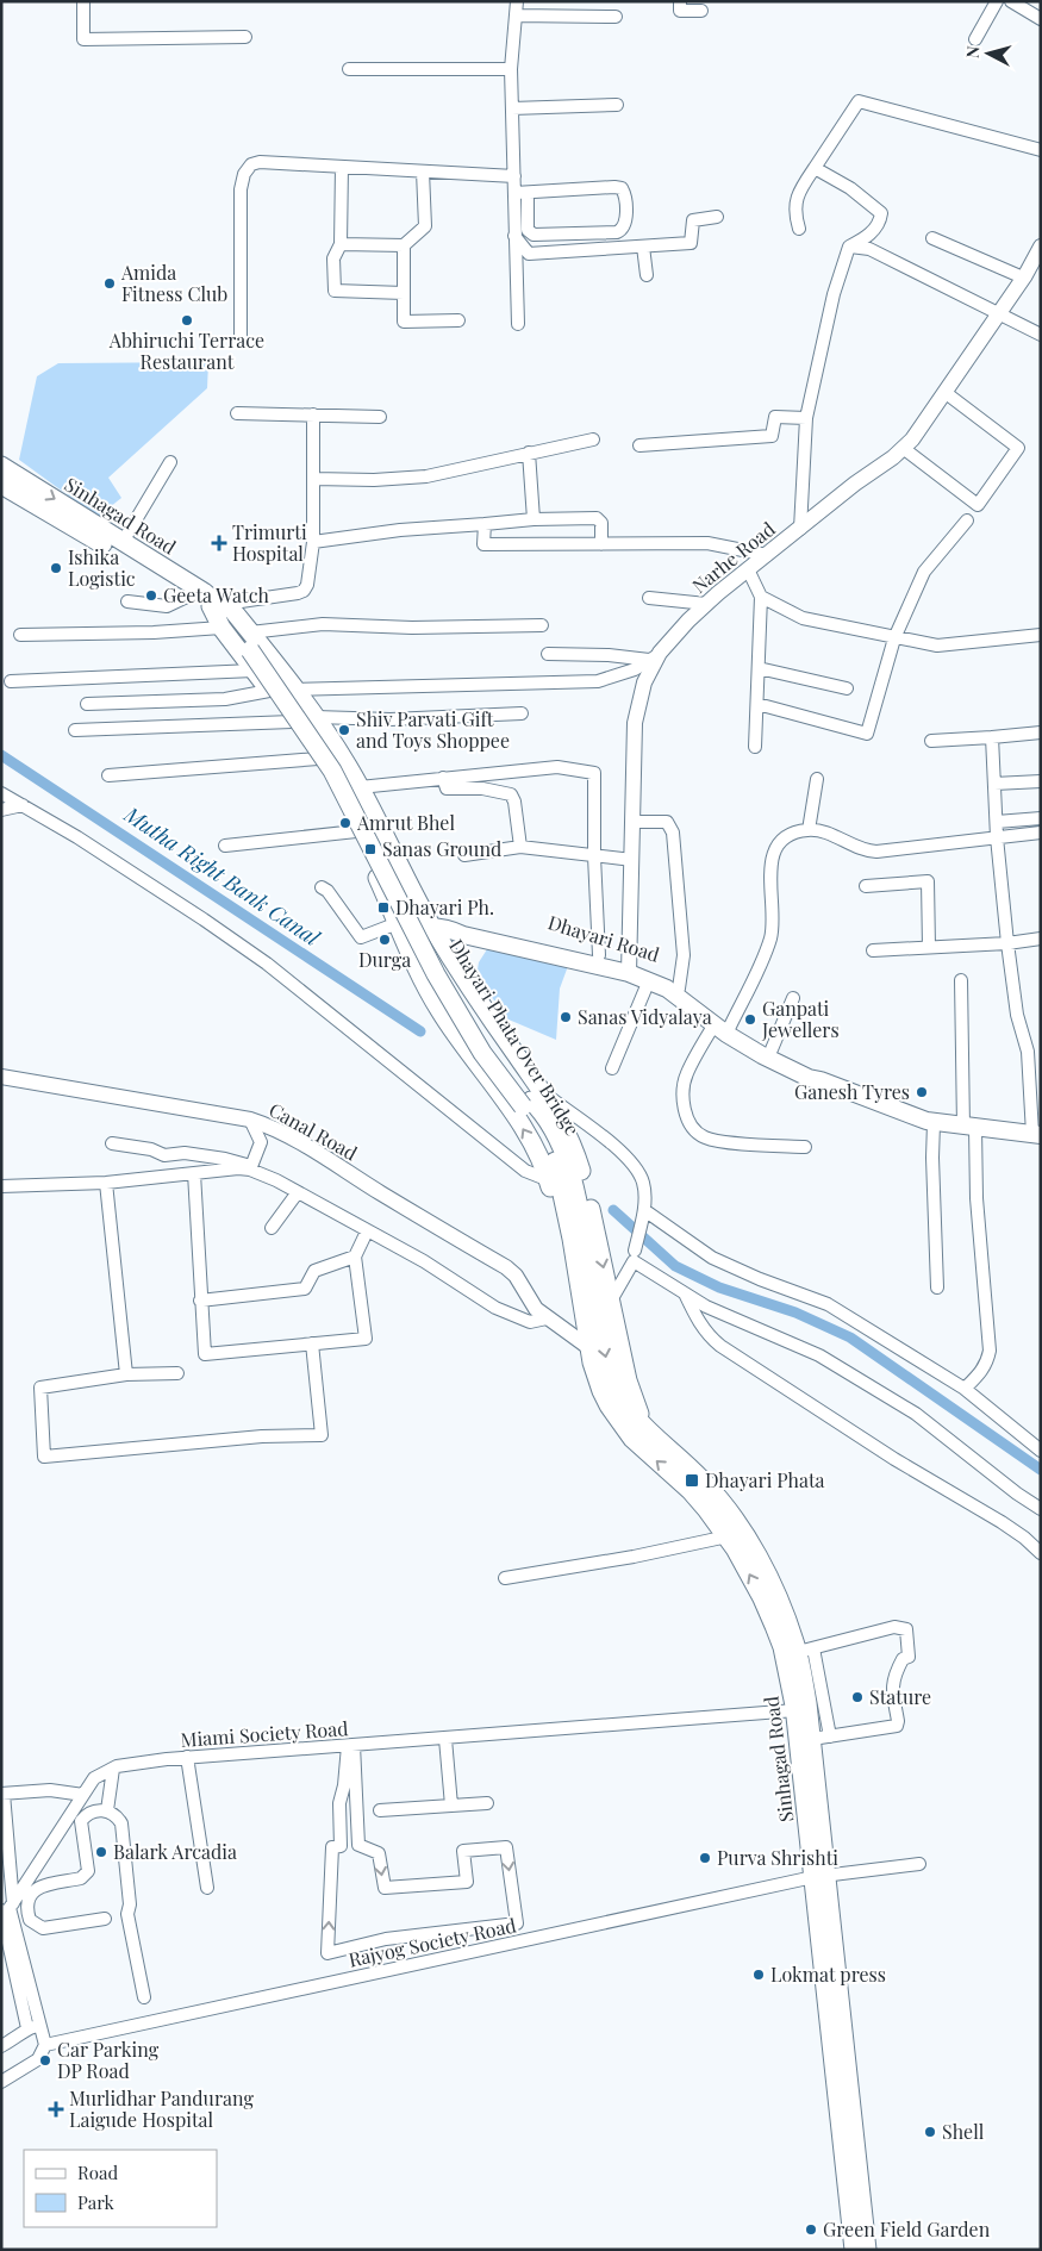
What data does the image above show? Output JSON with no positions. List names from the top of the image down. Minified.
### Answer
{"streets":{"main road":["Sinhagad Road","Dhayari Road","Dhayari Phata Over Bridge"],"street":["Narhe Road","Canal Road","Miami Society Road","Rajyog Society Road"]},"crossings":[["Sinhagad Road","Dhayari Phata Over Bridge"],["Sinhagad Road","Canal Road"],["Sinhagad Road","Miami Society Road"],["Sinhagad Road","Rajyog Society Road"],["Narhe Road","Dhayari Road"]],"water":["Mutha Right Bank Canal"],"places":{"other":["Amida Fitness Club","Abhiruchi Terrace Restaurant","Ishika Logistic","Geeta Watch","Shiv Parvati Gift and Toys Shoppee","Amrut Bhel","Durga","Sanas Vidyalaya","Ganpati Jewellers","Ganesh Tyres","Stature","Balark Arcadia","Purva Shrishti","Lokmat press","Car Parking DP Road","Shell","Green Field Garden"],"health":["Trimurti Hospital","Murlidhar Pandurang Laigude Hospital"],"transit":["Sanas Ground","Dhayari Ph.","Dhayari Phata"]},"legend":["Road","Park"],"north":"left"}
